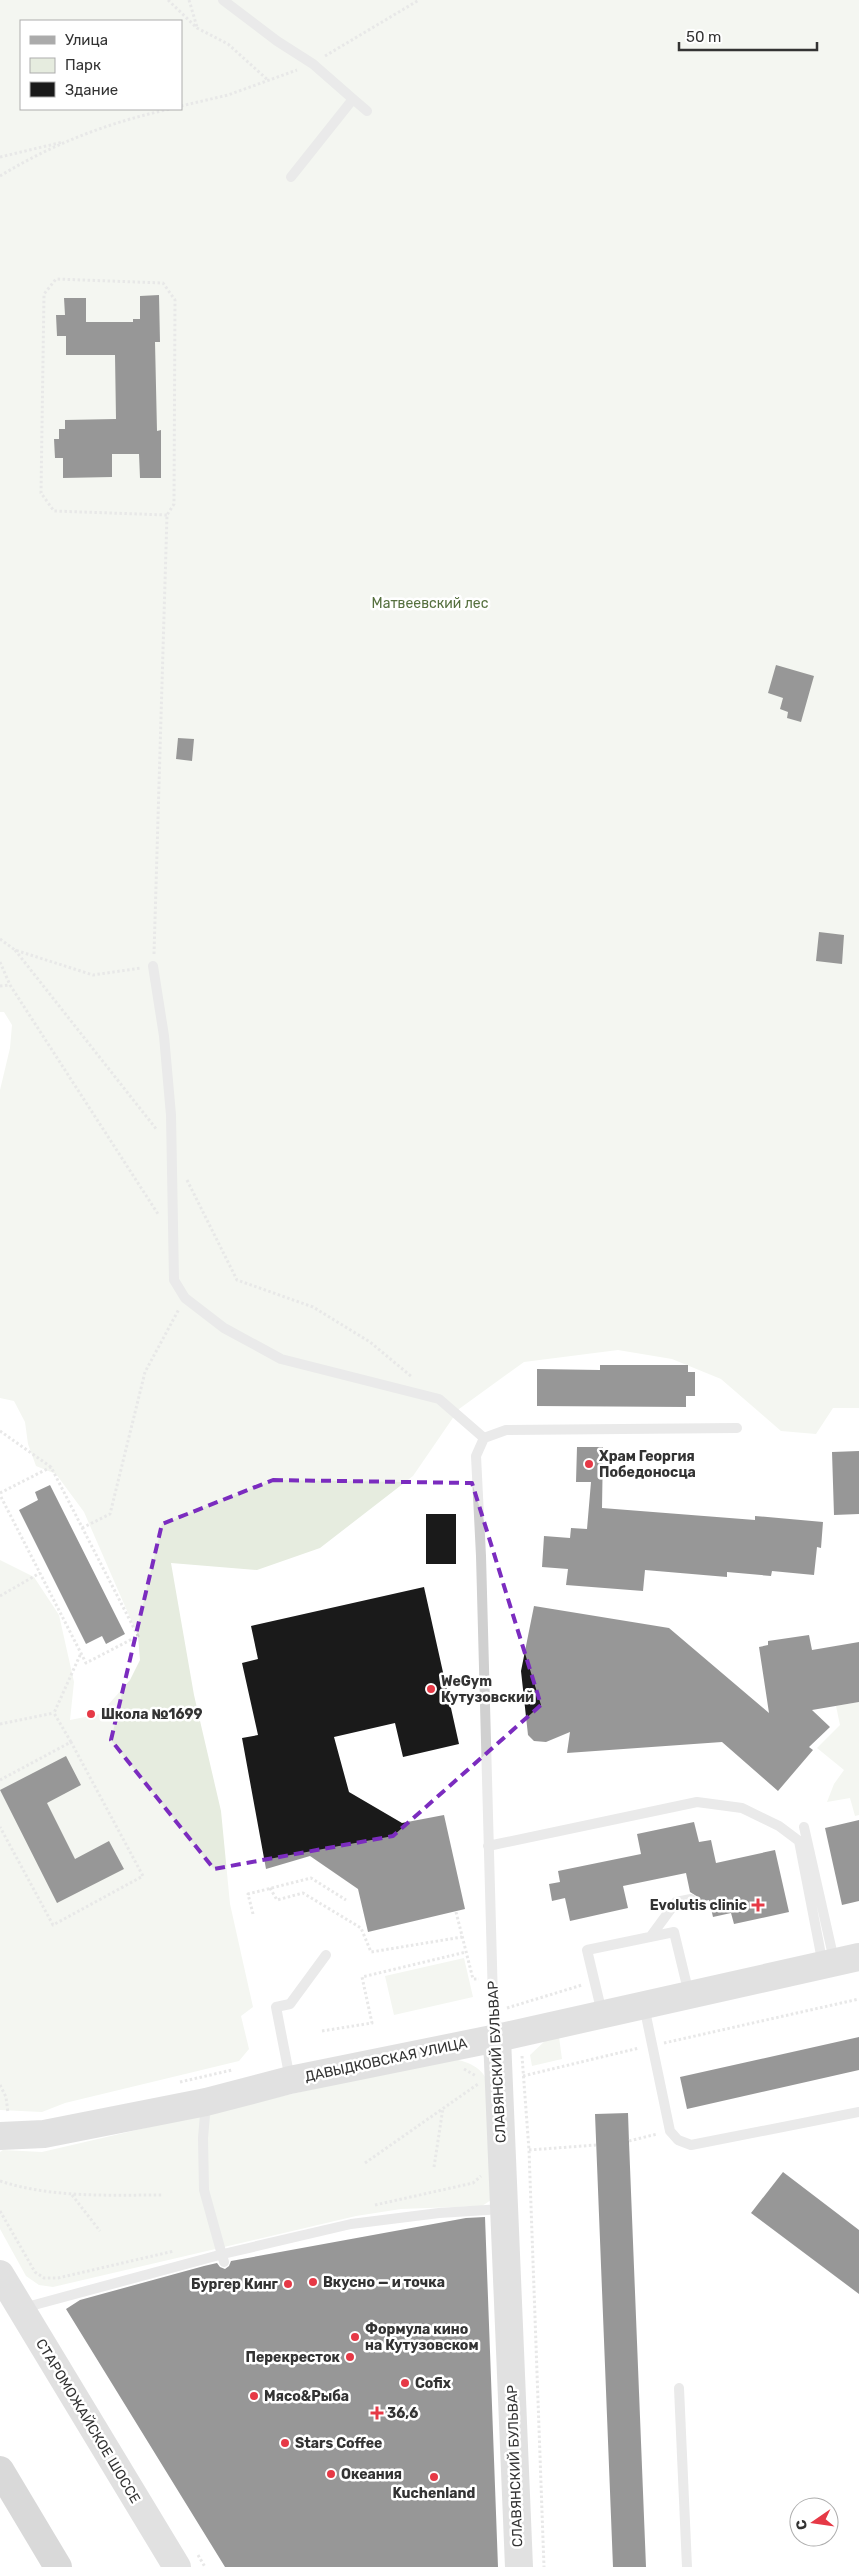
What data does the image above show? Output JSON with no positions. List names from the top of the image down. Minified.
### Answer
{"streets":{"street":["ДАВЫДКОВСКАЯ УЛИЦА","СЛАВЯНСКИЙ БУЛЬВАР","СТАРОМОЖАЙСКОЕ ШОССЕ"]},"crossings":[["ДАВЫДКОВСКАЯ УЛИЦА","СЛАВЯНСКИЙ БУЛЬВАР"]],"parks":["Матвеевский лес"],"places":{"other":["Храм Георгия Победоносца","WeGym Кутузовский","Школа №1699","Вкусно — и точка","Бургер Кинг","Формула кино на Кутузовском","Перекресток","Cofix","Мясо&Рыба","Stars Coffee","Океания","Kuchenland"],"health":["Evolutis clinic","36,6"]},"legend":["Улица","Парк","Здание"],"scale_bar":"50 m","north":"left"}
